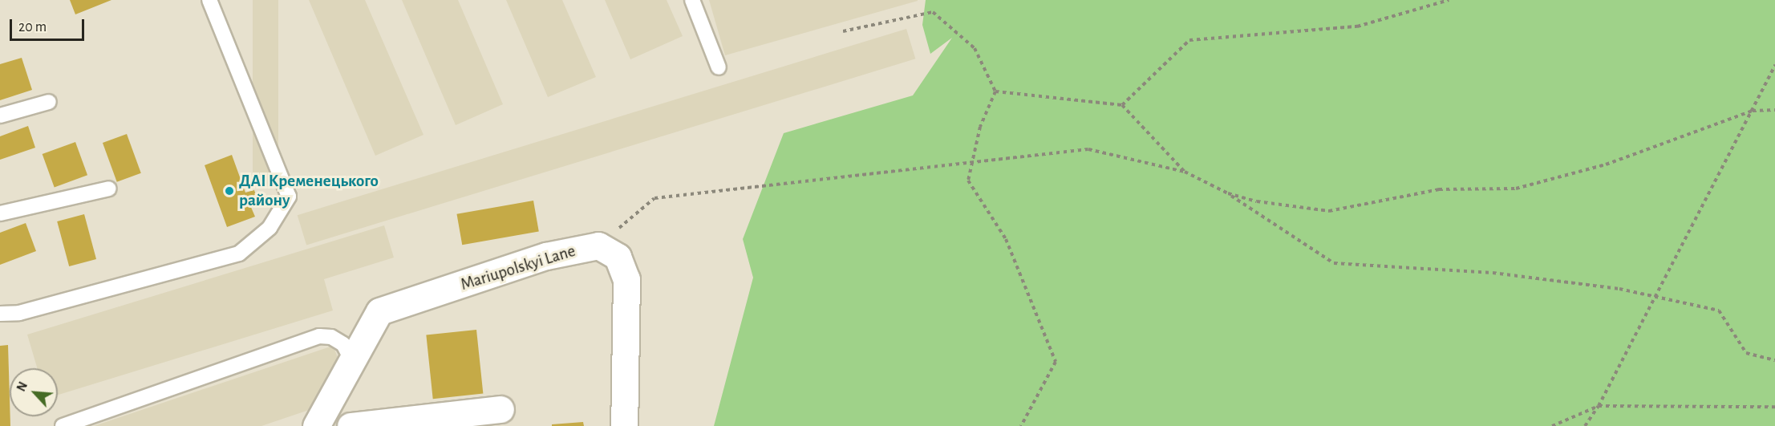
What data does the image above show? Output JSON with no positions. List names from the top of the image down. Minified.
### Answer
{"streets":{"street":["Mariupolskyi Lane"]},"places":["ДАІ Кременецького району"],"scale_bar":"20 m","north":"top left"}
